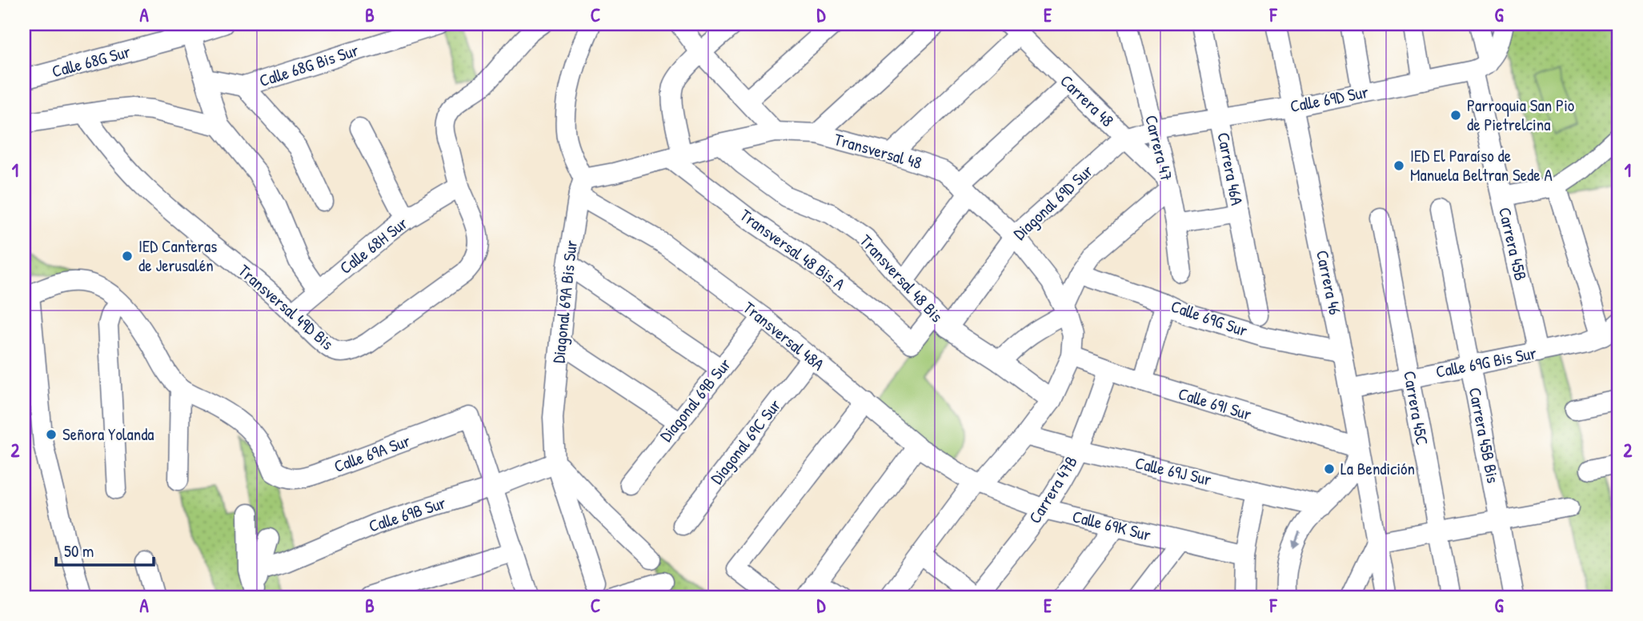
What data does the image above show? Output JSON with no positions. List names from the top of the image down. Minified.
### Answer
{"streets":{"street":["Calle 68G Sur","Calle 68G Bis Sur","Calle 69D Sur","Carrera 48","Carrera 47","Transversal 48","Carrera 46A","Diagonal 69D Sur","Carrera 45B","Calle 68H Sur","Transversal 48 Bis A","Transversal 48 Bis","Carrera 46","Diagonal 69A Bis Sur","Transversal 49D Bis","Calle 69G Sur","Transversal 48A","Calle 69G Bis Sur","Diagonal 69B Sur","Calle 69I Sur","Carrera 45C","Carrera 45B Bis","Diagonal 69C Sur","Calle 69A Sur","Calle 69J Sur","Carrera 47B","Calle 69B Sur","Calle 69K Sur"]},"crossings":[["Calle 69D Sur","Carrera 48"],["Calle 69D Sur","Carrera 47"],["Calle 69D Sur","Carrera 46A"],["Calle 69D Sur","Diagonal 69D Sur"],["Calle 69D Sur","Carrera 45B"],["Calle 69D Sur","Carrera 46"],["Carrera 48","Carrera 47"],["Carrera 48","Diagonal 69D Sur"],["Transversal 48","Diagonal 69D Sur"],["Transversal 48","Transversal 48 Bis A"],["Transversal 48","Transversal 48 Bis"],["Transversal 48","Diagonal 69A Bis Sur"],["Transversal 48","Transversal 48A"],["Transversal 48","Calle 69I Sur"],["Diagonal 69D Sur","Transversal 48 Bis A"],["Diagonal 69D Sur","Transversal 48 Bis"],["Carrera 45B","Calle 69G Bis Sur"],["Calle 68H Sur","Transversal 49D Bis"],["Carrera 46","Calle 69G Sur"],["Carrera 46","Calle 69G Bis Sur"],["Carrera 46","Calle 69I Sur"],["Diagonal 69A Bis Sur","Transversal 48A"],["Diagonal 69A Bis Sur","Calle 69B Sur"],["Transversal 48A","Diagonal 69B Sur"],["Transversal 48A","Diagonal 69C Sur"],["Transversal 48A","Calle 69K Sur"],["Calle 69G Bis Sur","Carrera 45C"],["Calle 69G Bis Sur","Carrera 45B Bis"],["Calle 69I Sur","Carrera 47B"],["Calle 69A Sur","Calle 69B Sur"],["Calle 69J Sur","Carrera 47B"],["Carrera 47B","Calle 69K Sur"]],"places":["Parroquia San Pio de Pietrelcina","IED El Paraíso de Manuela Beltran Sede A","IED Canteras de Jerusalén","Señora Yolanda","La Bendición"],"scale_bar":"50 m","grid":{"columns":["A","B","C","D","E","F","G"],"rows":["1","2"]}}
